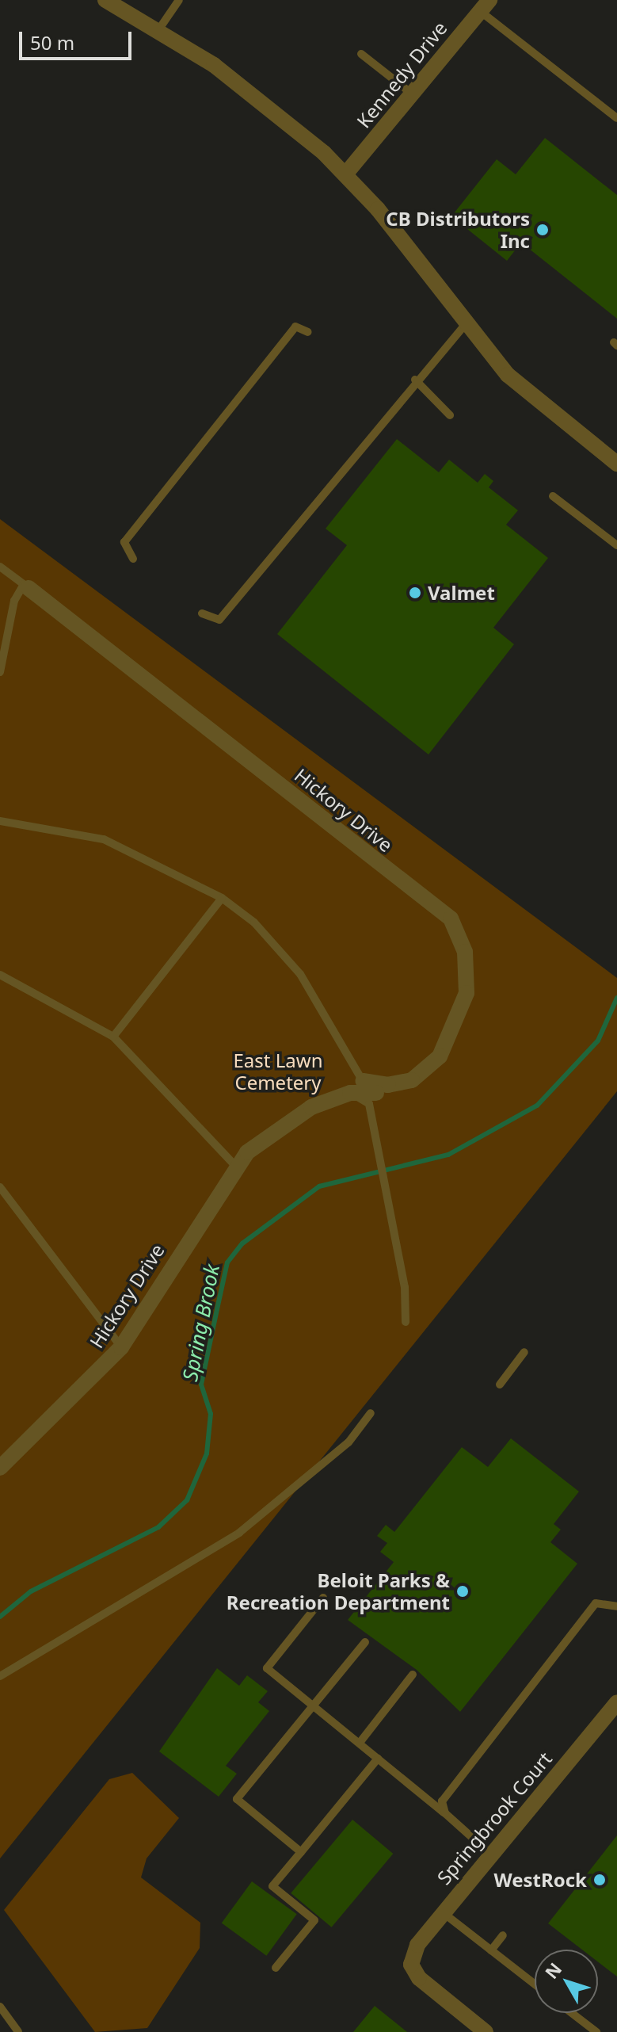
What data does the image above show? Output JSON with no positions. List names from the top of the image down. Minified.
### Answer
{"streets":{"street":["Kennedy Drive","Hickory Drive","Springbrook Court"]},"water":["Spring Brook"],"parks":["East Lawn Cemetery"],"places":["CB Distributors Inc","Valmet","Beloit Parks & Recreation Department","WestRock"],"scale_bar":"50 m","north":"top left"}
